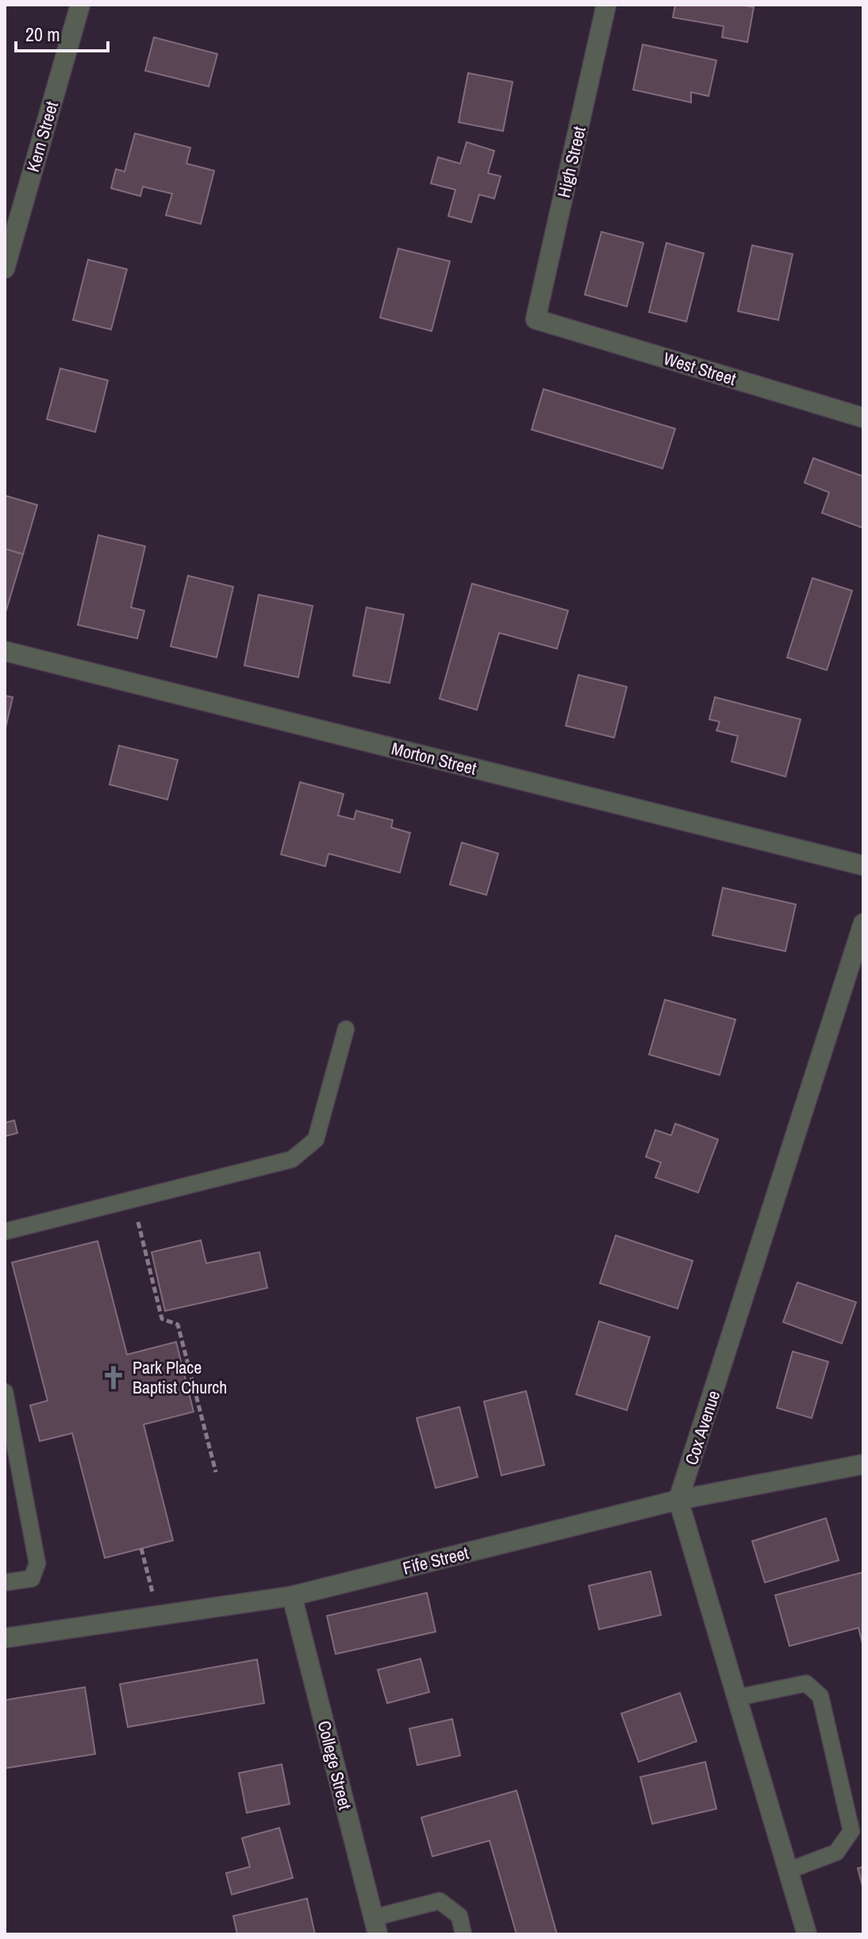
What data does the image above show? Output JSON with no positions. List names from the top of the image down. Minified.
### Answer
{"streets":{"street":["Kern Street","High Street","West Street","Morton Street","Cox Avenue","Fife Street","College Street"]},"crossings":[["High Street","West Street"],["Cox Avenue","Fife Street"],["Fife Street","College Street"]],"places":{"church":["Park Place Baptist Church"]},"scale_bar":"20 m"}
